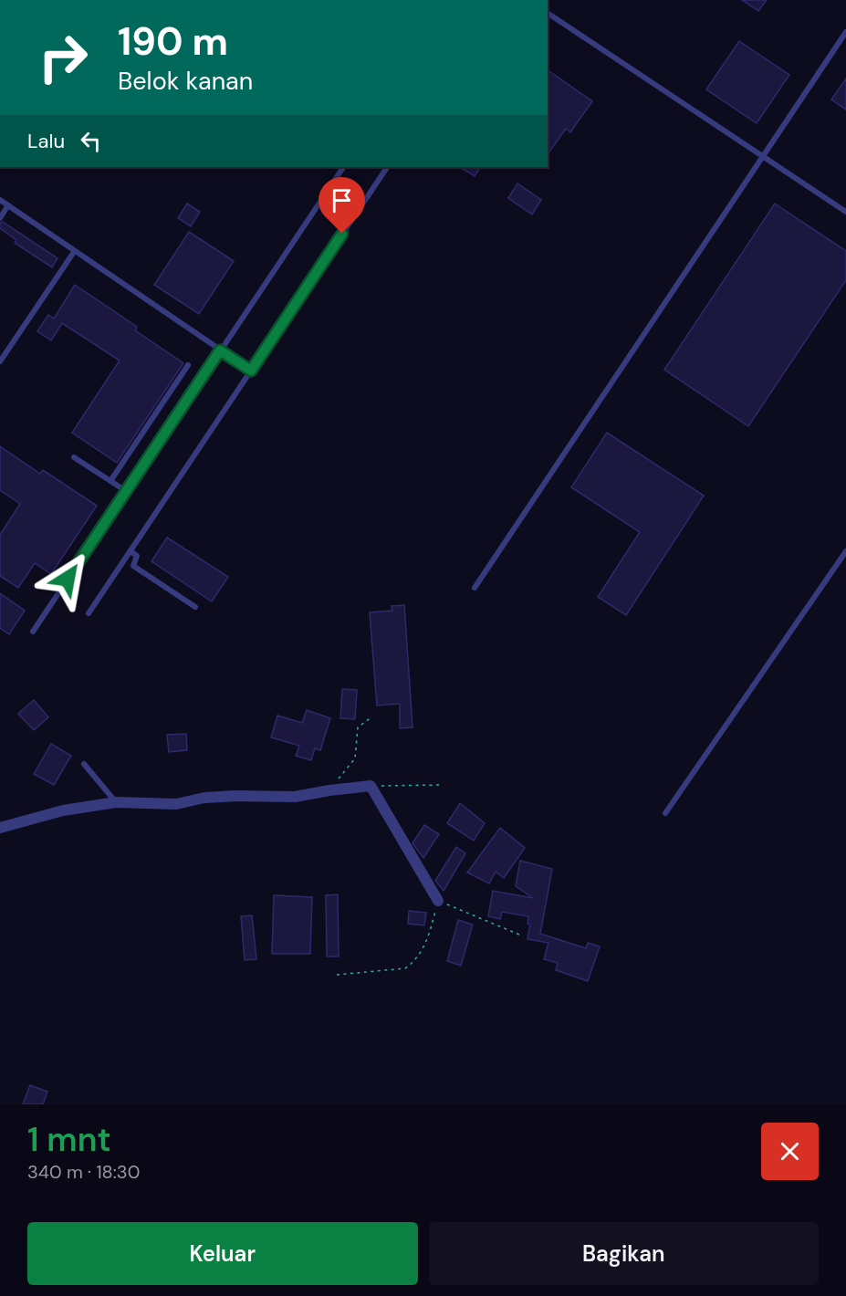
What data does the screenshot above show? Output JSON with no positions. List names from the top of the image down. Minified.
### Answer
{"page":{"turn":["190 m","Belok kanan"],"then":"Lalu","heading":["1 mnt","340 m · 18:30"],"buttons":["Keluar","Bagikan"]}}
